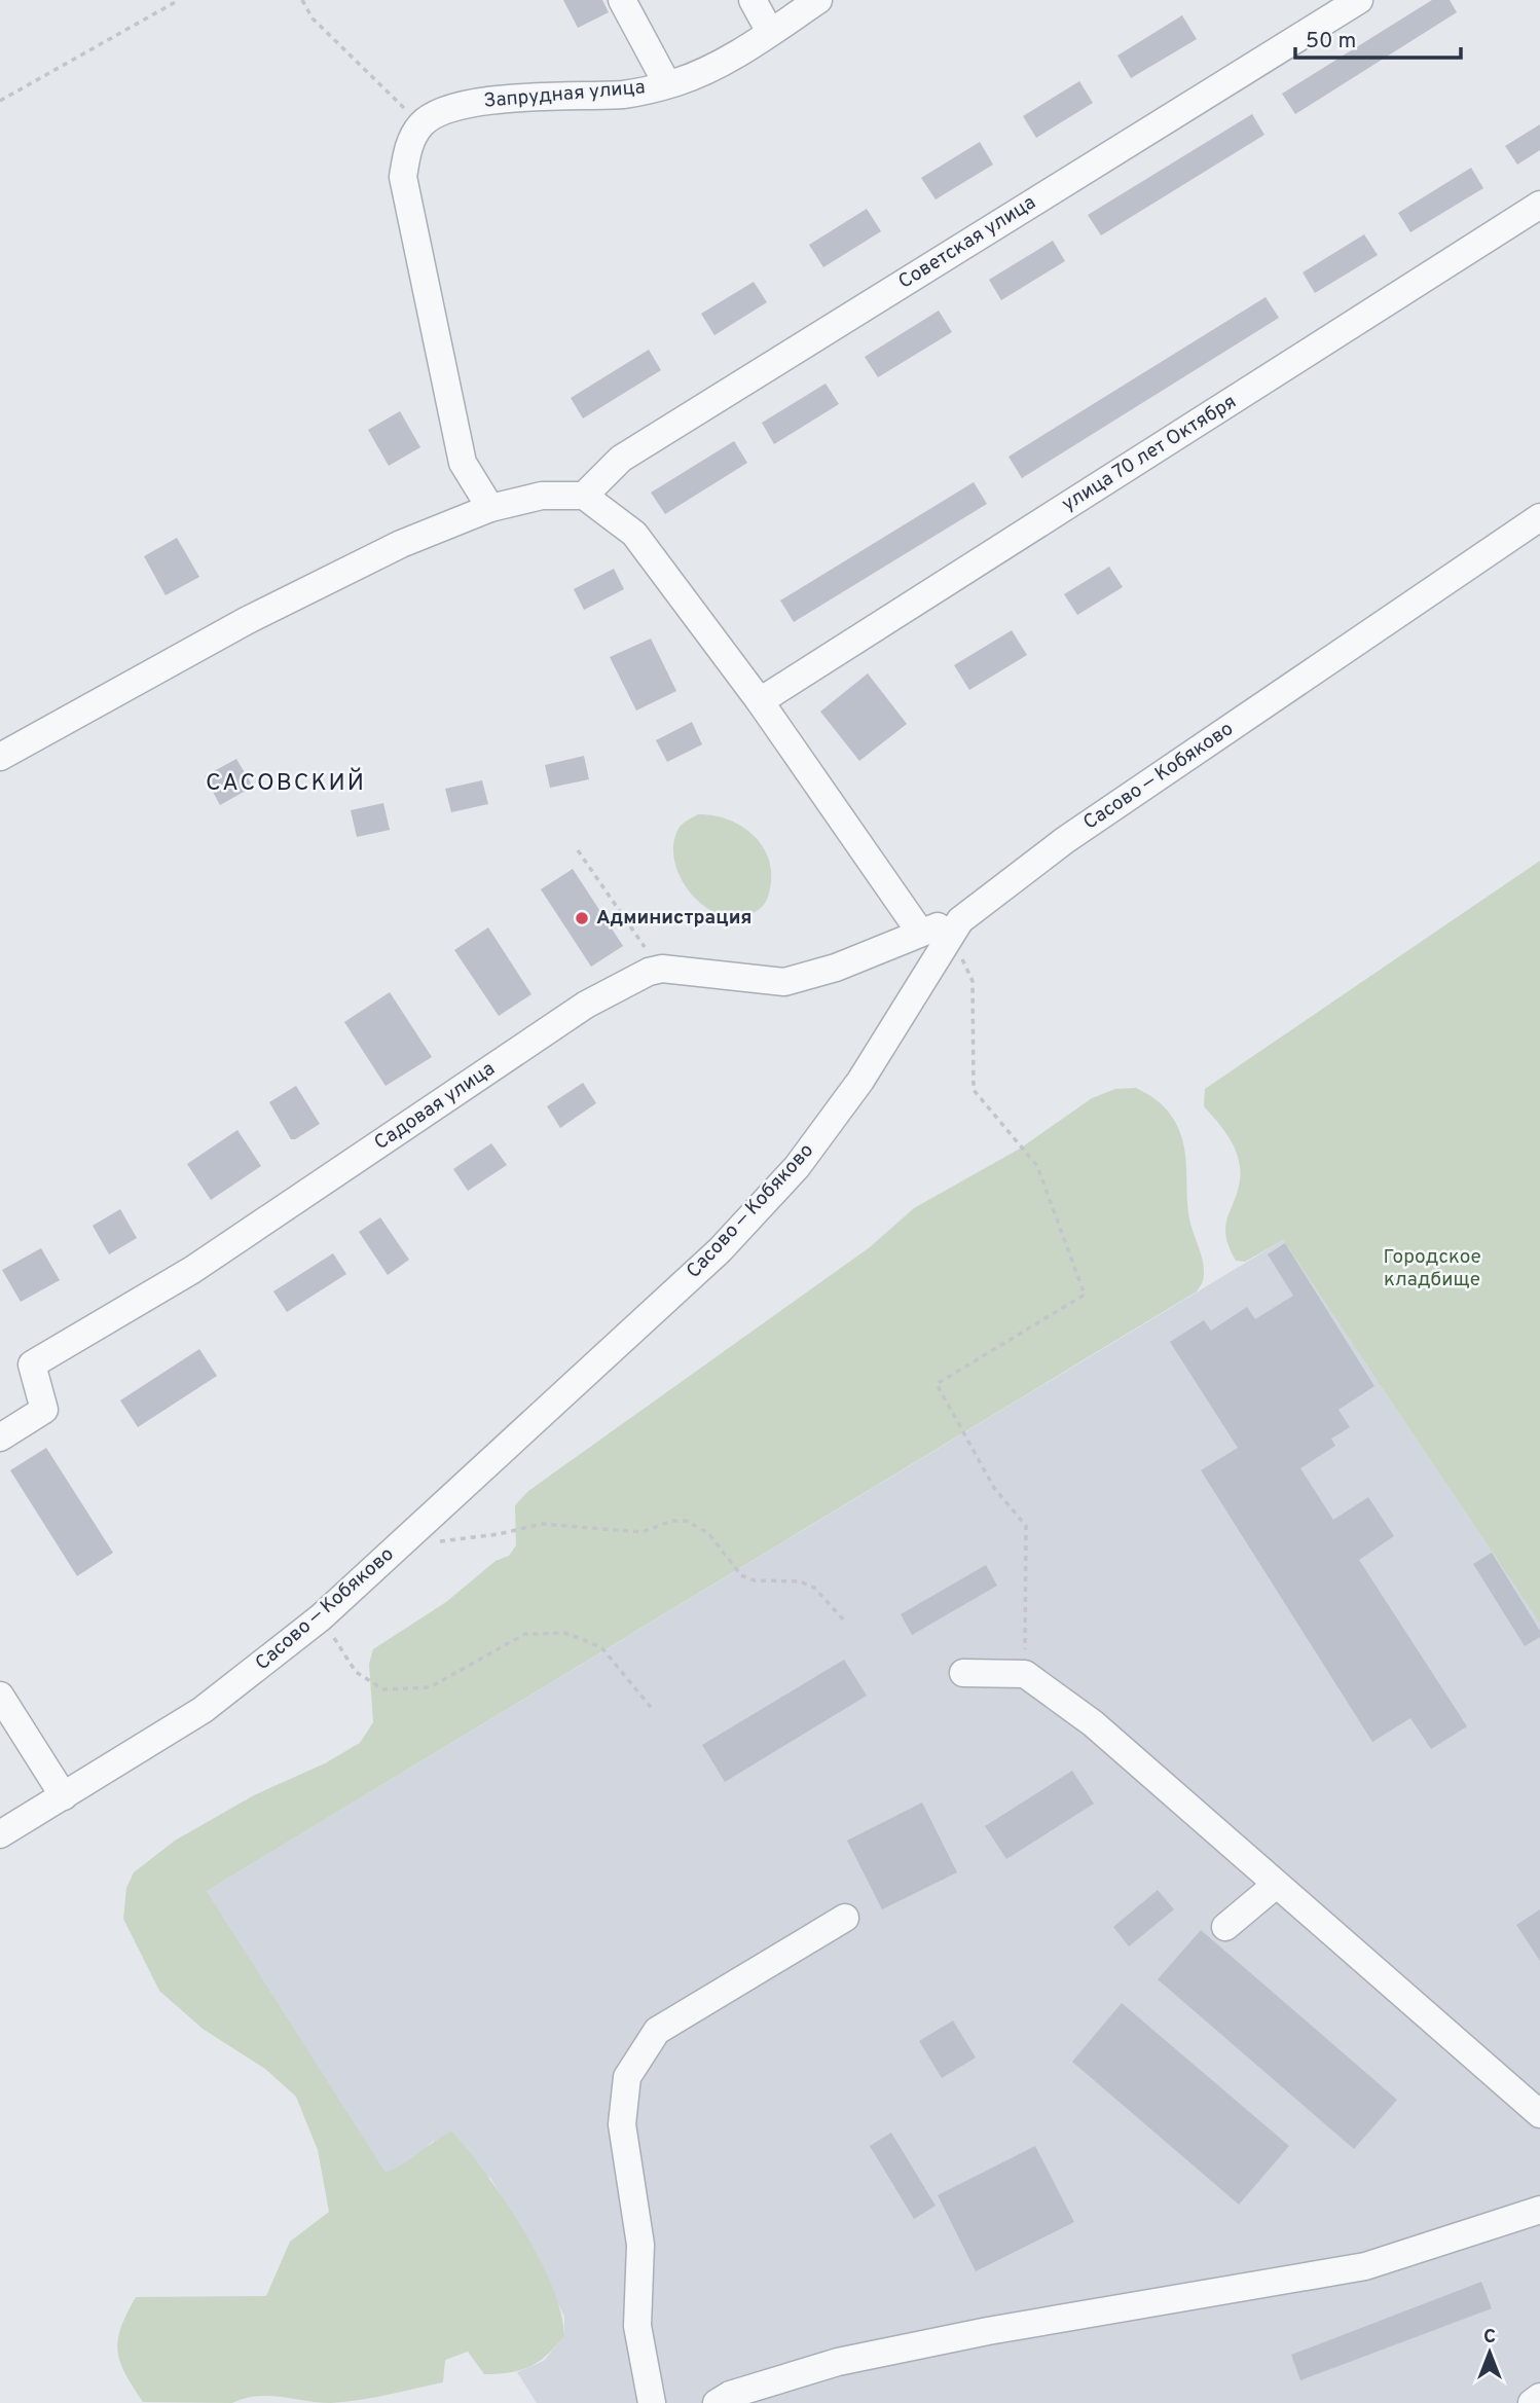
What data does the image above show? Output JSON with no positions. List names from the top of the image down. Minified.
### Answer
{"streets":{"street":["Запрудная улица","Советская улица","улица 70 лет Октября","Сасово — Кобяково","Садовая улица"]},"crossings":[["Сасово — Кобяково","Садовая улица"]],"districts":["САСОВСКИЙ"],"parks":["Городское кладбище"],"places":["Администрация"],"scale_bar":"50 m","north":"top"}
